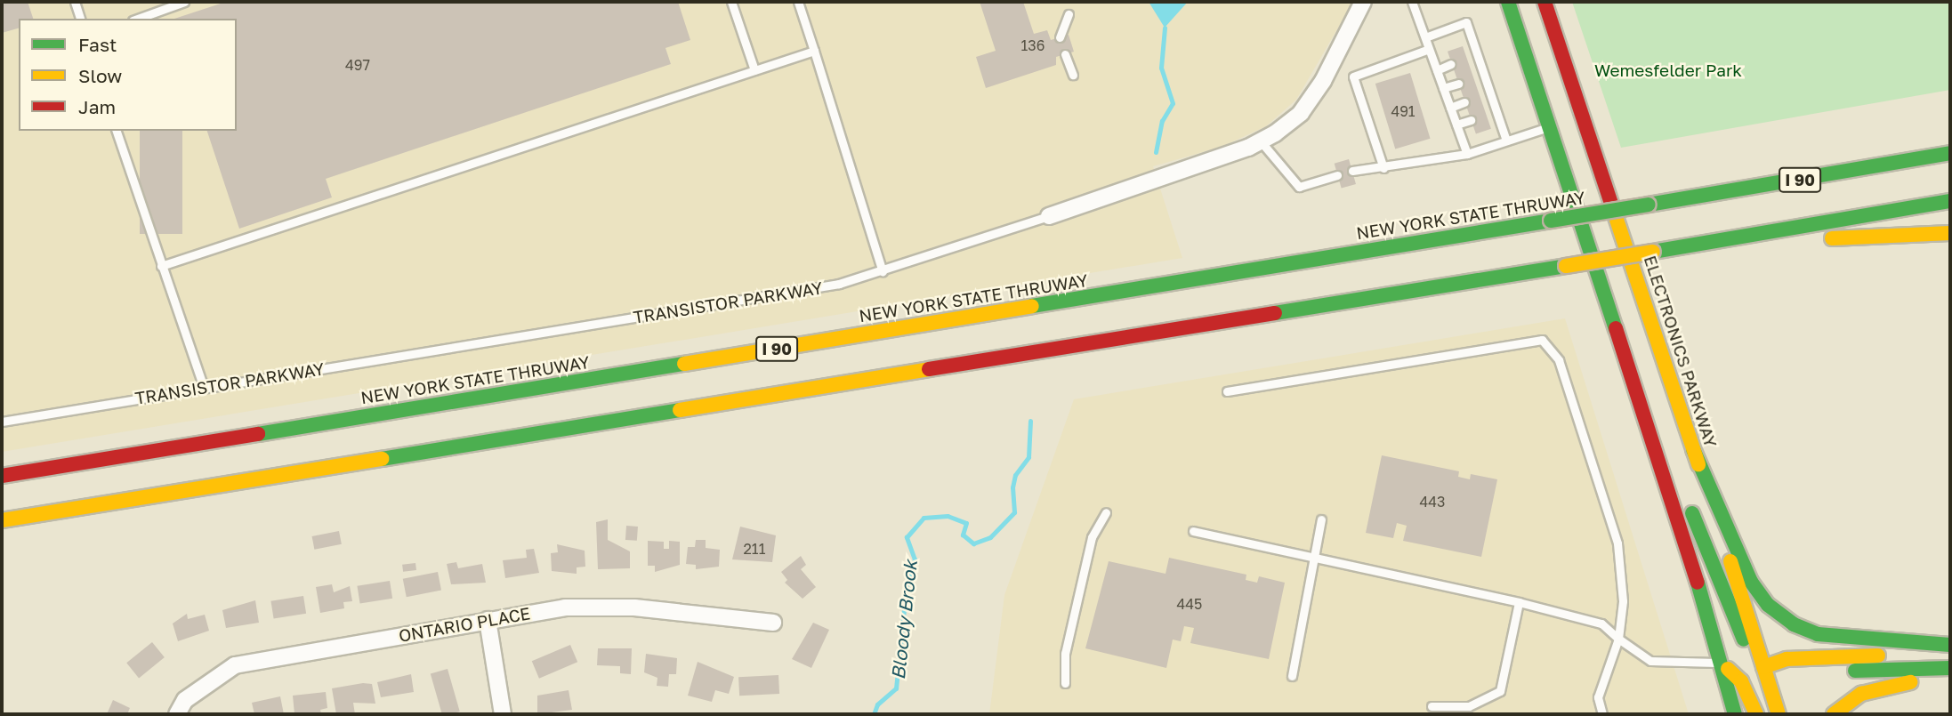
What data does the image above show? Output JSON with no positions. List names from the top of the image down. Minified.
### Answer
{"streets":{"main road":["I 90","NEW YORK STATE THRUWAY","ELECTRONICS PARKWAY"],"street":["TRANSISTOR PARKWAY","ONTARIO PLACE"]},"water":["Bloody Brook"],"parks":["Wemesfelder Park"],"house_numbers":["136","497","491","443","211","445"],"legend":["Fast","Slow","Jam"]}
